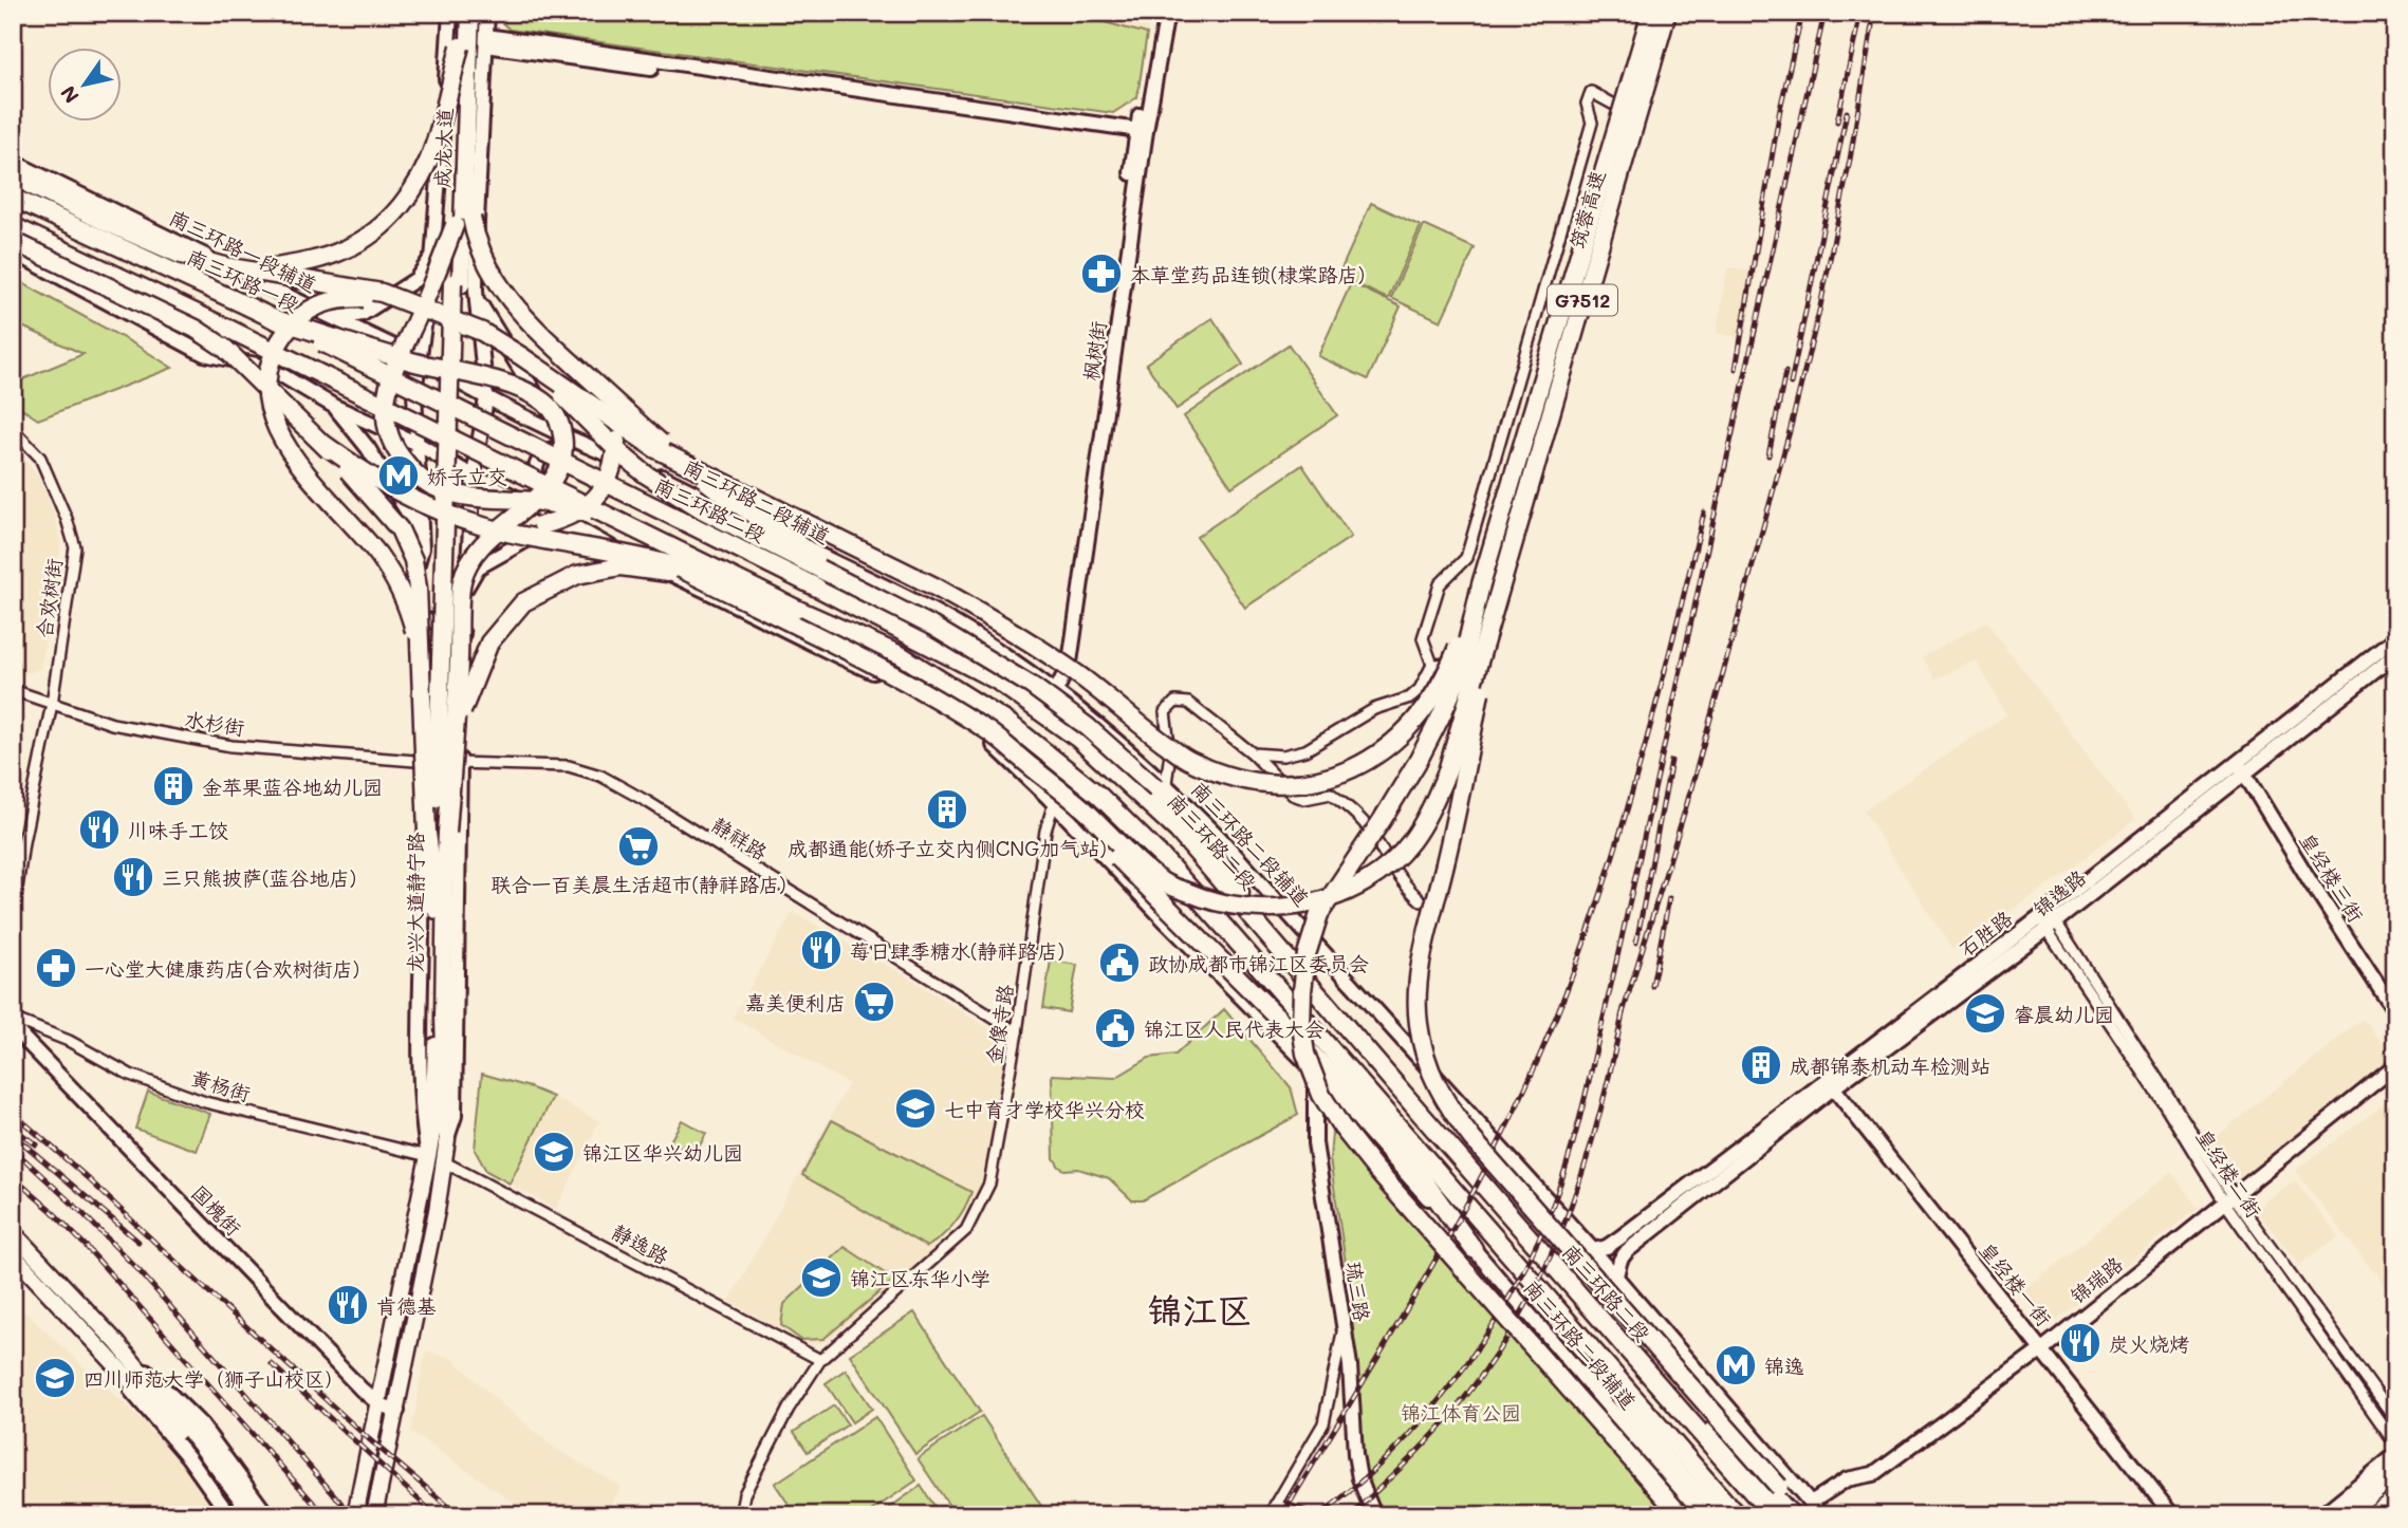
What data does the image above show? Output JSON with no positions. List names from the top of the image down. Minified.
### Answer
{"streets":{"highway":["成龙大道","筑蓉高速","南三环路一段","G7512","南三环路二段","龙兴大道静宁路"],"main road":["南三环路一段辅道","枫树街","南三环路二段辅道","皇经楼三街","石胜路","国槐街","锦瑞路","皇经楼一街","琉三路"],"street":["合欢树街","水杉街","静祥路","金像寺路","黄杨街","皇经楼二街","静逸路"]},"crossings":[["成龙大道","龙兴大道静宁路"],["南三环路一段辅道","南三环路二段辅道"],["南三环路一段","南三环路二段"],["枫树街","南三环路二段辅道"],["南三环路二段辅道","石胜路"],["南三环路二段辅道","金像寺路"],["南三环路二段辅道","锦瑞路"],["南三环路二段辅道","琉三路"],["合欢树街","水杉街"],["水杉街","静祥路"],["静祥路","金像寺路"],["皇经楼三街","石胜路"],["龙兴大道静宁路","黄杨街"],["龙兴大道静宁路","国槐街"],["龙兴大道静宁路","静逸路"],["石胜路","皇经楼二街"],["石胜路","皇经楼一街"],["金像寺路","静逸路"],["黄杨街","静逸路"],["皇经楼二街","锦瑞路"],["锦瑞路","皇经楼一街"]],"districts":["锦江区"],"parks":["锦江体育公园"],"places":{"pharmacy":["本草堂药品连锁(棣棠路店)","一心堂大健康药店(合欢树街店)"],"metro station":["娇子立交","锦逸"],"building":["金苹果蓝谷地幼儿园","成都通能(娇子立交内侧CNG加气站)","成都锦泰机动车检测站"],"restaurant":["川味手工饺","三只熊披萨(蓝谷地店)","莓日肆季糖水(静祥路店)","肯德基","炭火烧烤"],"supermarket":["联合一百美晨生活超市(静祥路店)","嘉美便利店"],"public building":["政协成都市锦江区委员会","锦江区人民代表大会"],"school or university":["睿晨幼儿园","七中育才学校华兴分校","锦江区华兴幼儿园","锦江区东华小学","四川师范大学（狮子山校区）"]},"north":"bottom left"}
